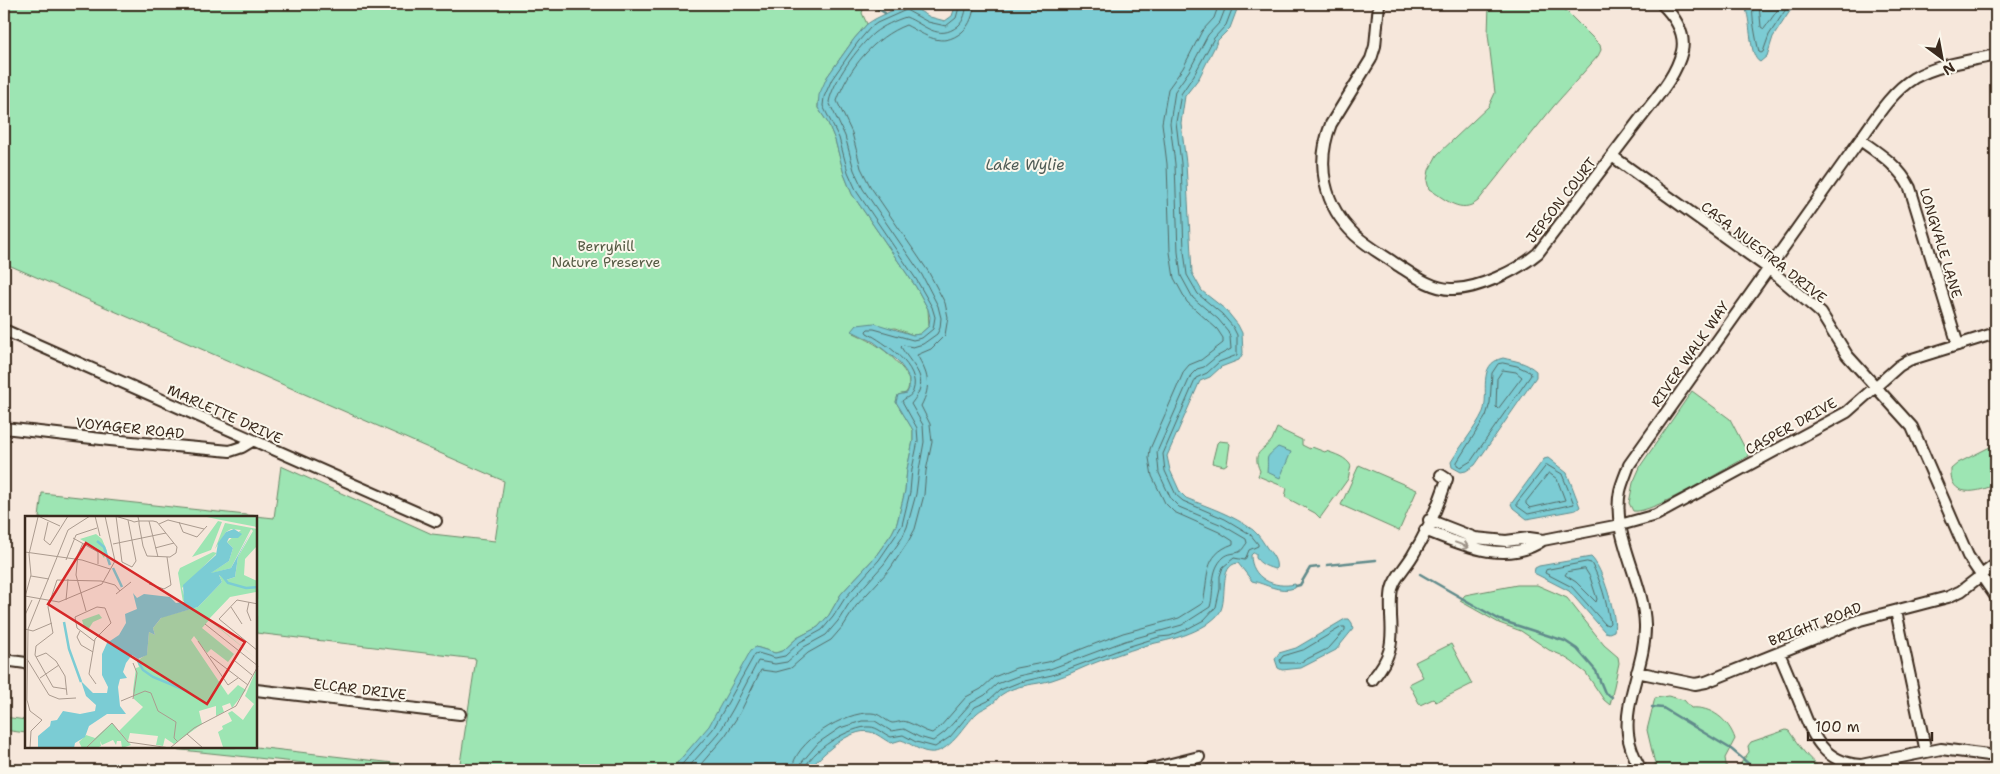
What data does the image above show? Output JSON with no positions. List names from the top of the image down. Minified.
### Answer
{"streets":{"street":["JEPSON COURT","LONGVALE LANE","CASA NUESTRA DRIVE","RIVER WALK WAY","MARLETTE DRIVE","CASPER DRIVE","VOYAGER ROAD","BRIGHT ROAD","ELCAR DRIVE"]},"crossings":[["JEPSON COURT","CASA NUESTRA DRIVE"],["LONGVALE LANE","RIVER WALK WAY"],["LONGVALE LANE","CASPER DRIVE"],["CASA NUESTRA DRIVE","RIVER WALK WAY"],["CASA NUESTRA DRIVE","CASPER DRIVE"],["CASA NUESTRA DRIVE","BRIGHT ROAD"],["RIVER WALK WAY","CASPER DRIVE"],["RIVER WALK WAY","BRIGHT ROAD"],["MARLETTE DRIVE","VOYAGER ROAD"]],"water":["Lake Wylie"],"parks":["Berryhill Nature Preserve"],"scale_bar":"100 m","north":"bottom right"}
